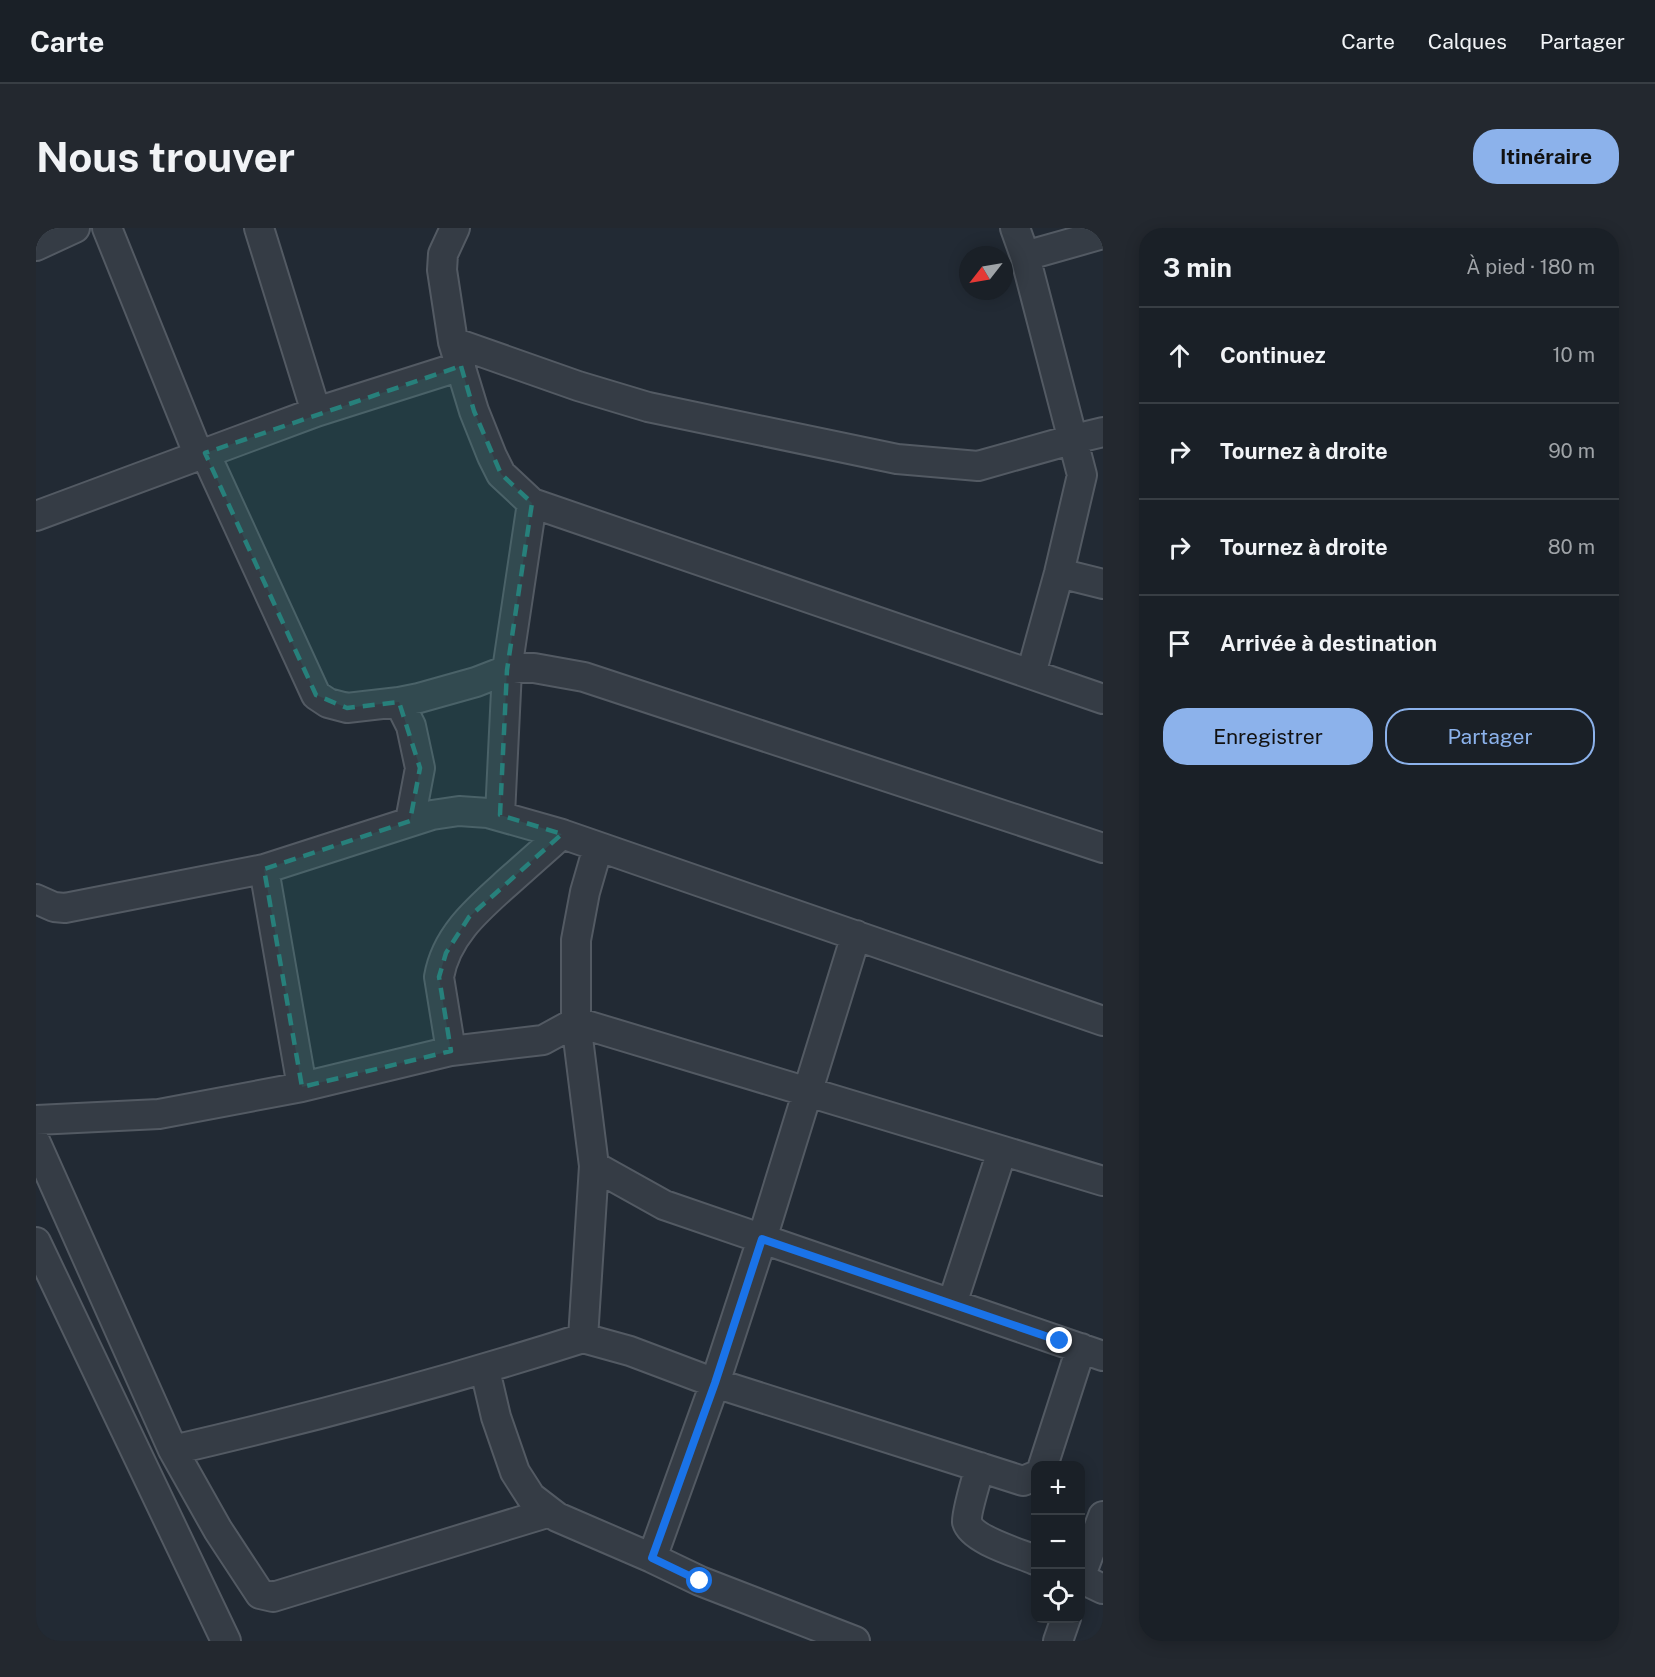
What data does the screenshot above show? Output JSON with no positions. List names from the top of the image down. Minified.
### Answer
{"north":"bottom left","page":{"header":"Carte","nav":["Carte","Calques","Partager"],"buttons":["Itinéraire",["Enregistrer","Partager"]],"title":"Nous trouver","heading":["3 min","À pied · 180 m"],"list":[["Continuez","10 m"],["Tournez à droite","90 m"],["Tournez à droite","80 m"],"Arrivée à destination"],"map_buttons":["+","−"]}}
